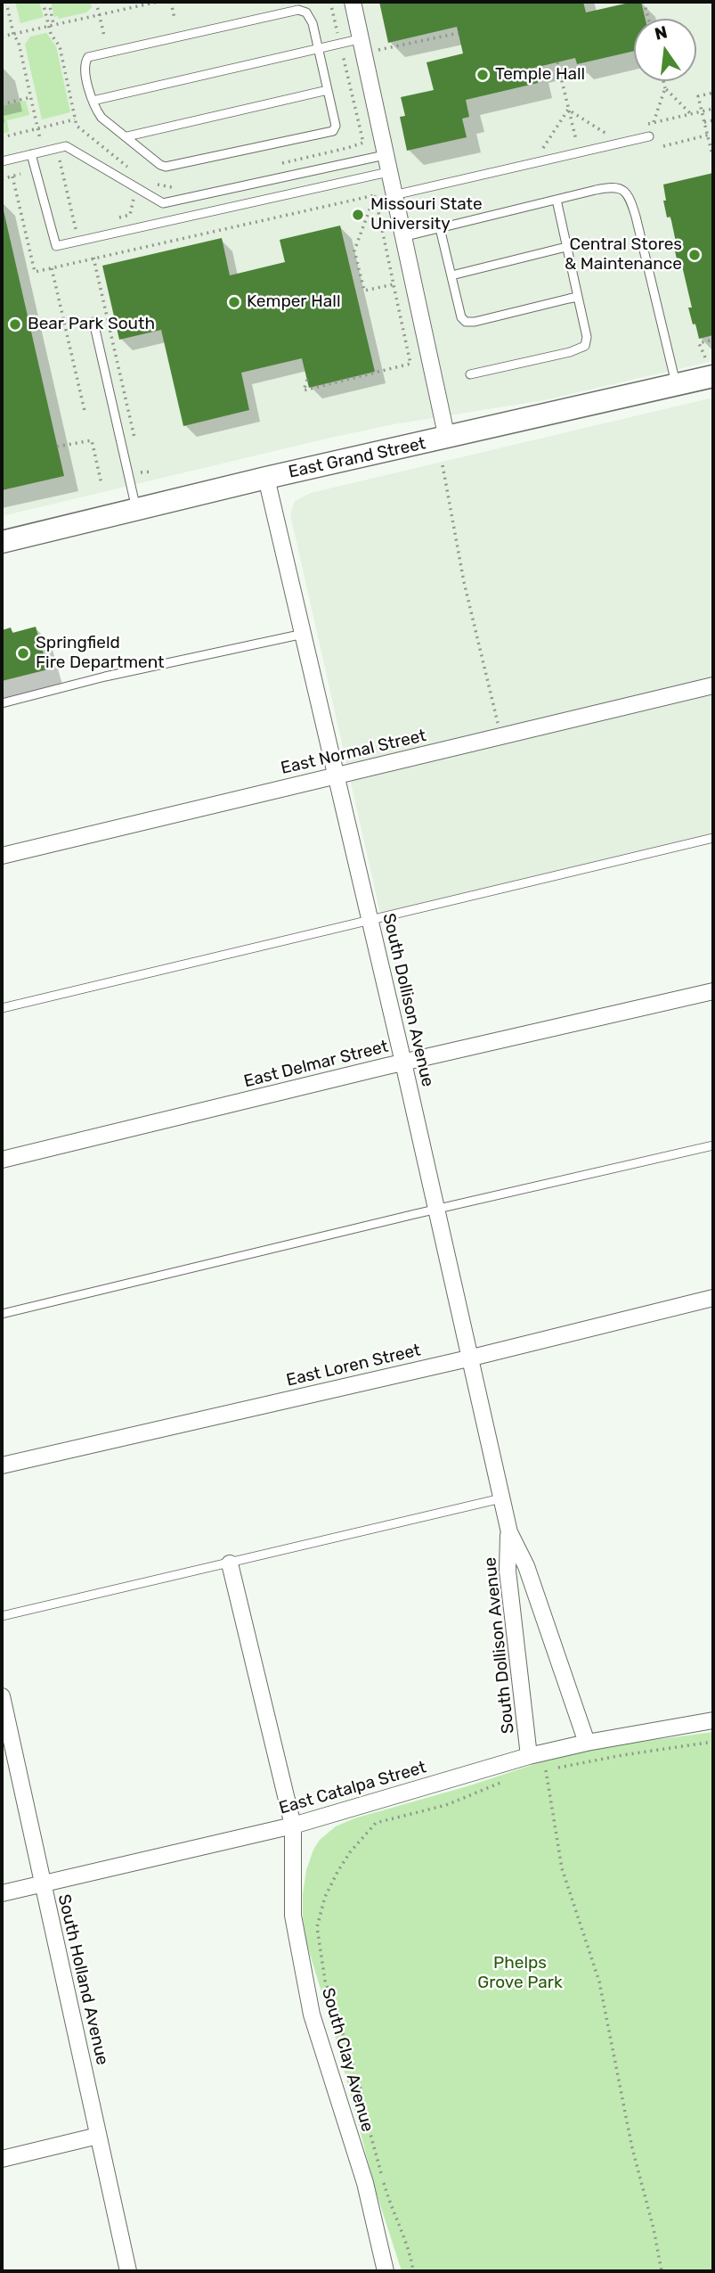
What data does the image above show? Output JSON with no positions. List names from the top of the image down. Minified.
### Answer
{"streets":{"main road":["East Grand Street"],"street":["East Normal Street","South Dollison Avenue","East Delmar Street","East Loren Street","East Catalpa Street","South Holland Avenue","South Clay Avenue"]},"crossings":[["East Grand Street","South Dollison Avenue"],["East Normal Street","South Dollison Avenue"],["South Dollison Avenue","East Delmar Street"],["South Dollison Avenue","East Loren Street"],["South Dollison Avenue","East Catalpa Street"],["East Catalpa Street","South Holland Avenue"],["East Catalpa Street","South Clay Avenue"]],"parks":["Phelps Grove Park"],"places":["Temple Hall","Missouri State University","Central Stores & Maintenance","Kemper Hall","Bear Park South","Springfield Fire Department"],"north":"top"}
